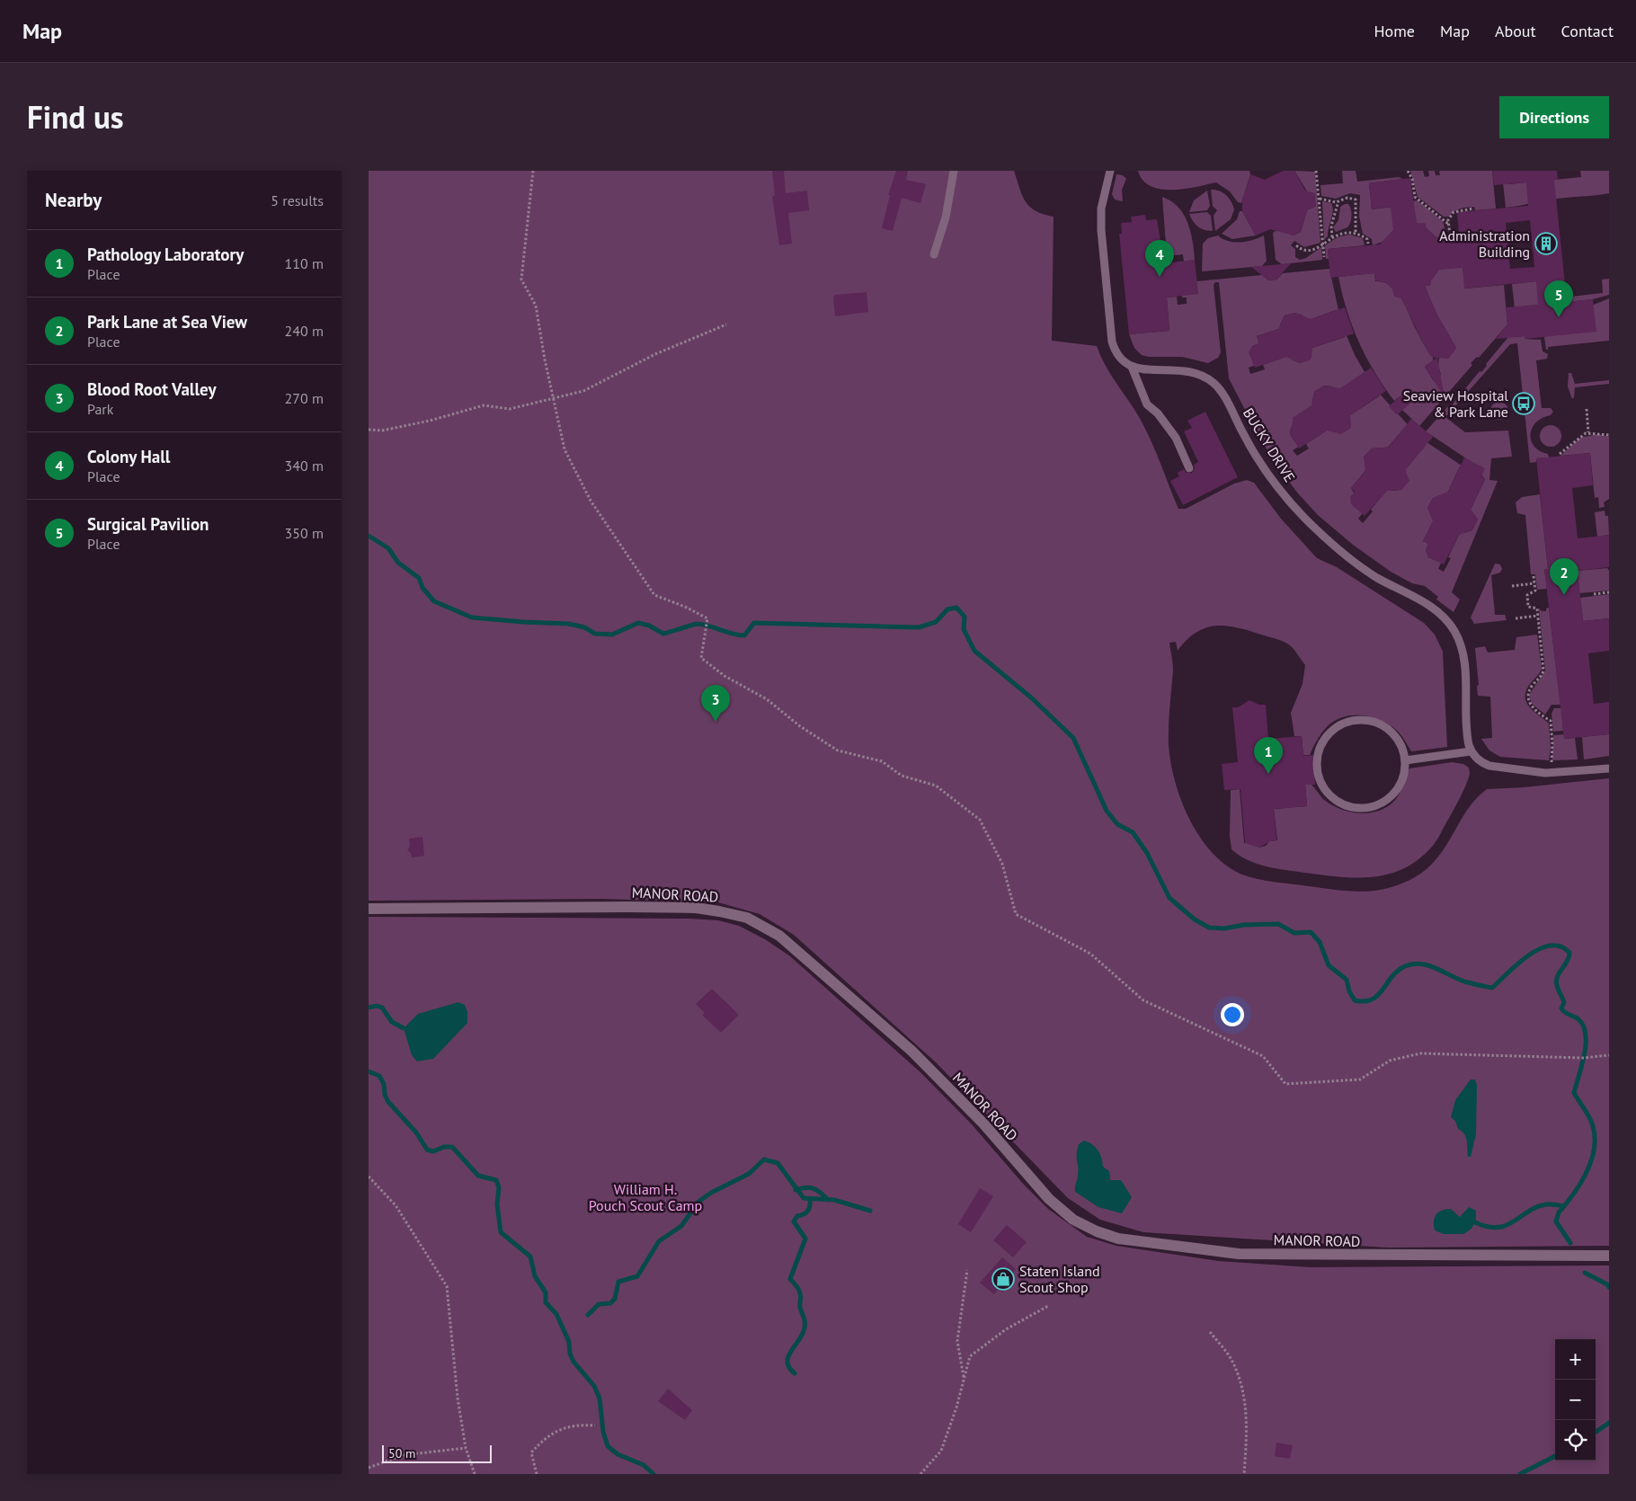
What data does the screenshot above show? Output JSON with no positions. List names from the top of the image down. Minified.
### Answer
{"streets":{"street":["MANOR ROAD"],"lane":["BUCKY DRIVE"]},"parks":["William H. Pouch Scout Camp"],"places":{"building":["Administration Building"],"bus stop":["Seaview Hospital & Park Lane"],"shop":["Staten Island Scout Shop"]},"scale_bar":"50 m","page":{"header":"Map","nav":["Home","Map","About","Contact"],"title":"Find us","buttons":"Directions","heading":["Nearby","5 results"],"list":[{"mark":"1","name":"Pathology Laboratory","note":"Place","value":"110 m"},{"mark":"2","name":"Park Lane at Sea View","note":"Place","value":"240 m"},{"mark":"3","name":"Blood Root Valley","note":"Park","value":"270 m"},{"mark":"4","name":"Colony Hall","note":"Place","value":"340 m"},{"mark":"5","name":"Surgical Pavilion","note":"Place","value":"350 m"}],"pins":["4","5","2","3","1"],"map_buttons":["+","−"],"scale":"50 m"}}
